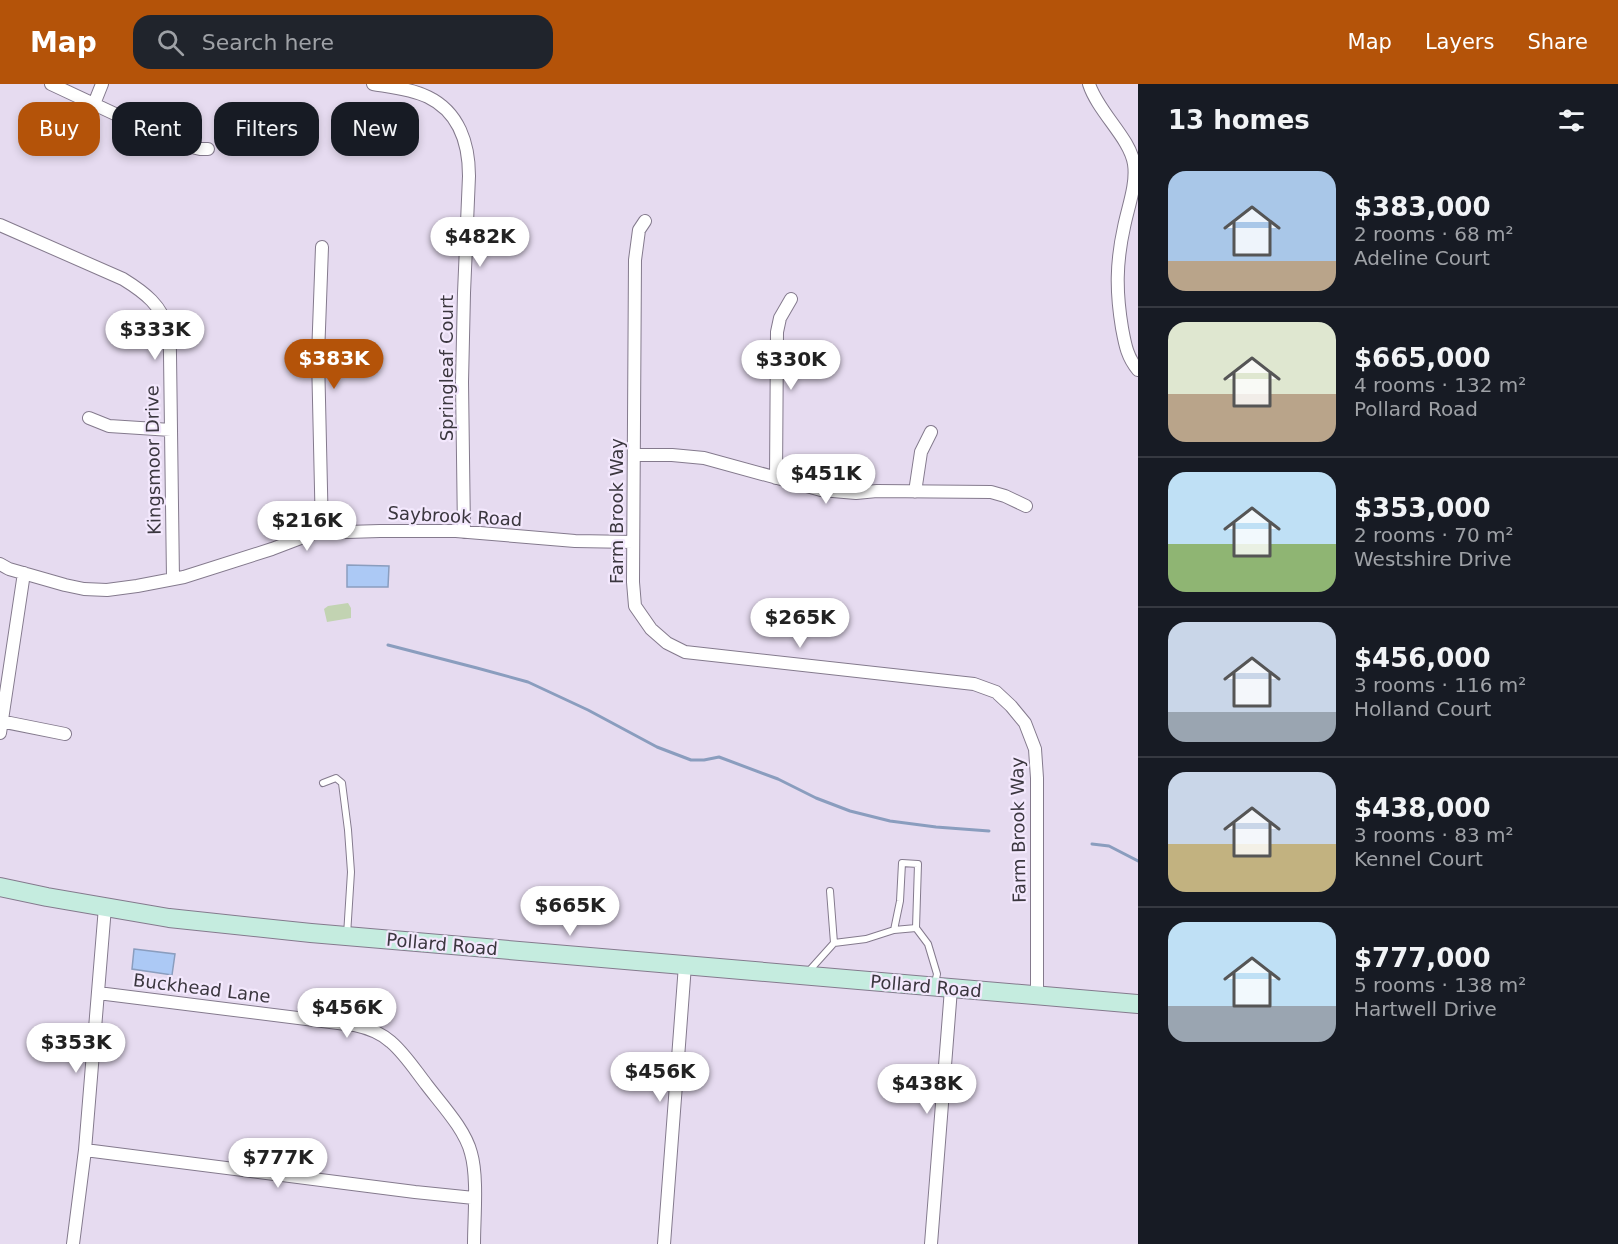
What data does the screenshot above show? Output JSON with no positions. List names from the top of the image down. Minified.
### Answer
{"streets":{"street":["Springleaf Court","Kingsmoor Drive","Farm Brook Way","Saybrook Road","Pollard Road","Buckhead Lane"]},"crossings":[["Springleaf Court","Saybrook Road"],["Kingsmoor Drive","Saybrook Road"],["Farm Brook Way","Saybrook Road"],["Farm Brook Way","Pollard Road"]],"page":{"header":"Map","search":"Search here","nav":["Map","Layers","Share"],"heading":"13 homes","chip":["Buy","Rent","Filters","New"],"list":[{"name":"$383,000","note":"2 rooms · 68 m² · Adeline Court"},{"name":"$665,000","note":"4 rooms · 132 m² · Pollard Road"},{"name":"$353,000","note":"2 rooms · 70 m² · Westshire Drive"},{"name":"$456,000","note":"3 rooms · 116 m² · Holland Court"},{"name":"$438,000","note":"3 rooms · 83 m² · Kennel Court"},{"name":"$777,000","note":"5 rooms · 138 m² · Hartwell Drive"}],"price":["$482K","$333K","$383K","$330K","$451K","$216K","$265K","$665K","$456K","$353K","$456K","$438K","$777K"]}}
